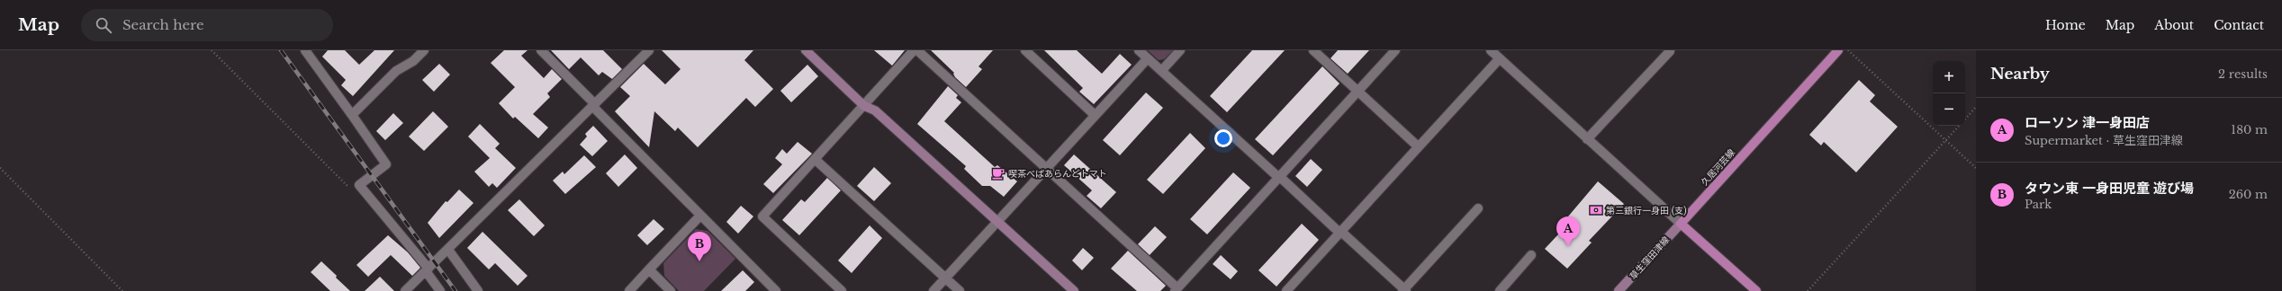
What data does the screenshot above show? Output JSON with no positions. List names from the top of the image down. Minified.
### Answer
{"streets":{"main road":["久居河芸線"],"street":["草生窪田津線"]},"crossings":[["久居河芸線","草生窪田津線"]],"places":{"cafe":["喫茶べぱあらんどトマト"],"bank":["第三銀行一身田 (支)"]},"page":{"header":"Map","search":"Search here","nav":["Home","Map","About","Contact"],"heading":["Nearby","2 results"],"map_buttons":["+","−"],"list":[{"mark":"A","name":"ローソン 津一身田店","note":"Supermarket · 草生窪田津線","value":"180 m"},{"mark":"B","name":"タウン東 一身田児童 遊び場","note":"Park","value":"260 m"}],"pins":["A","B"]}}
